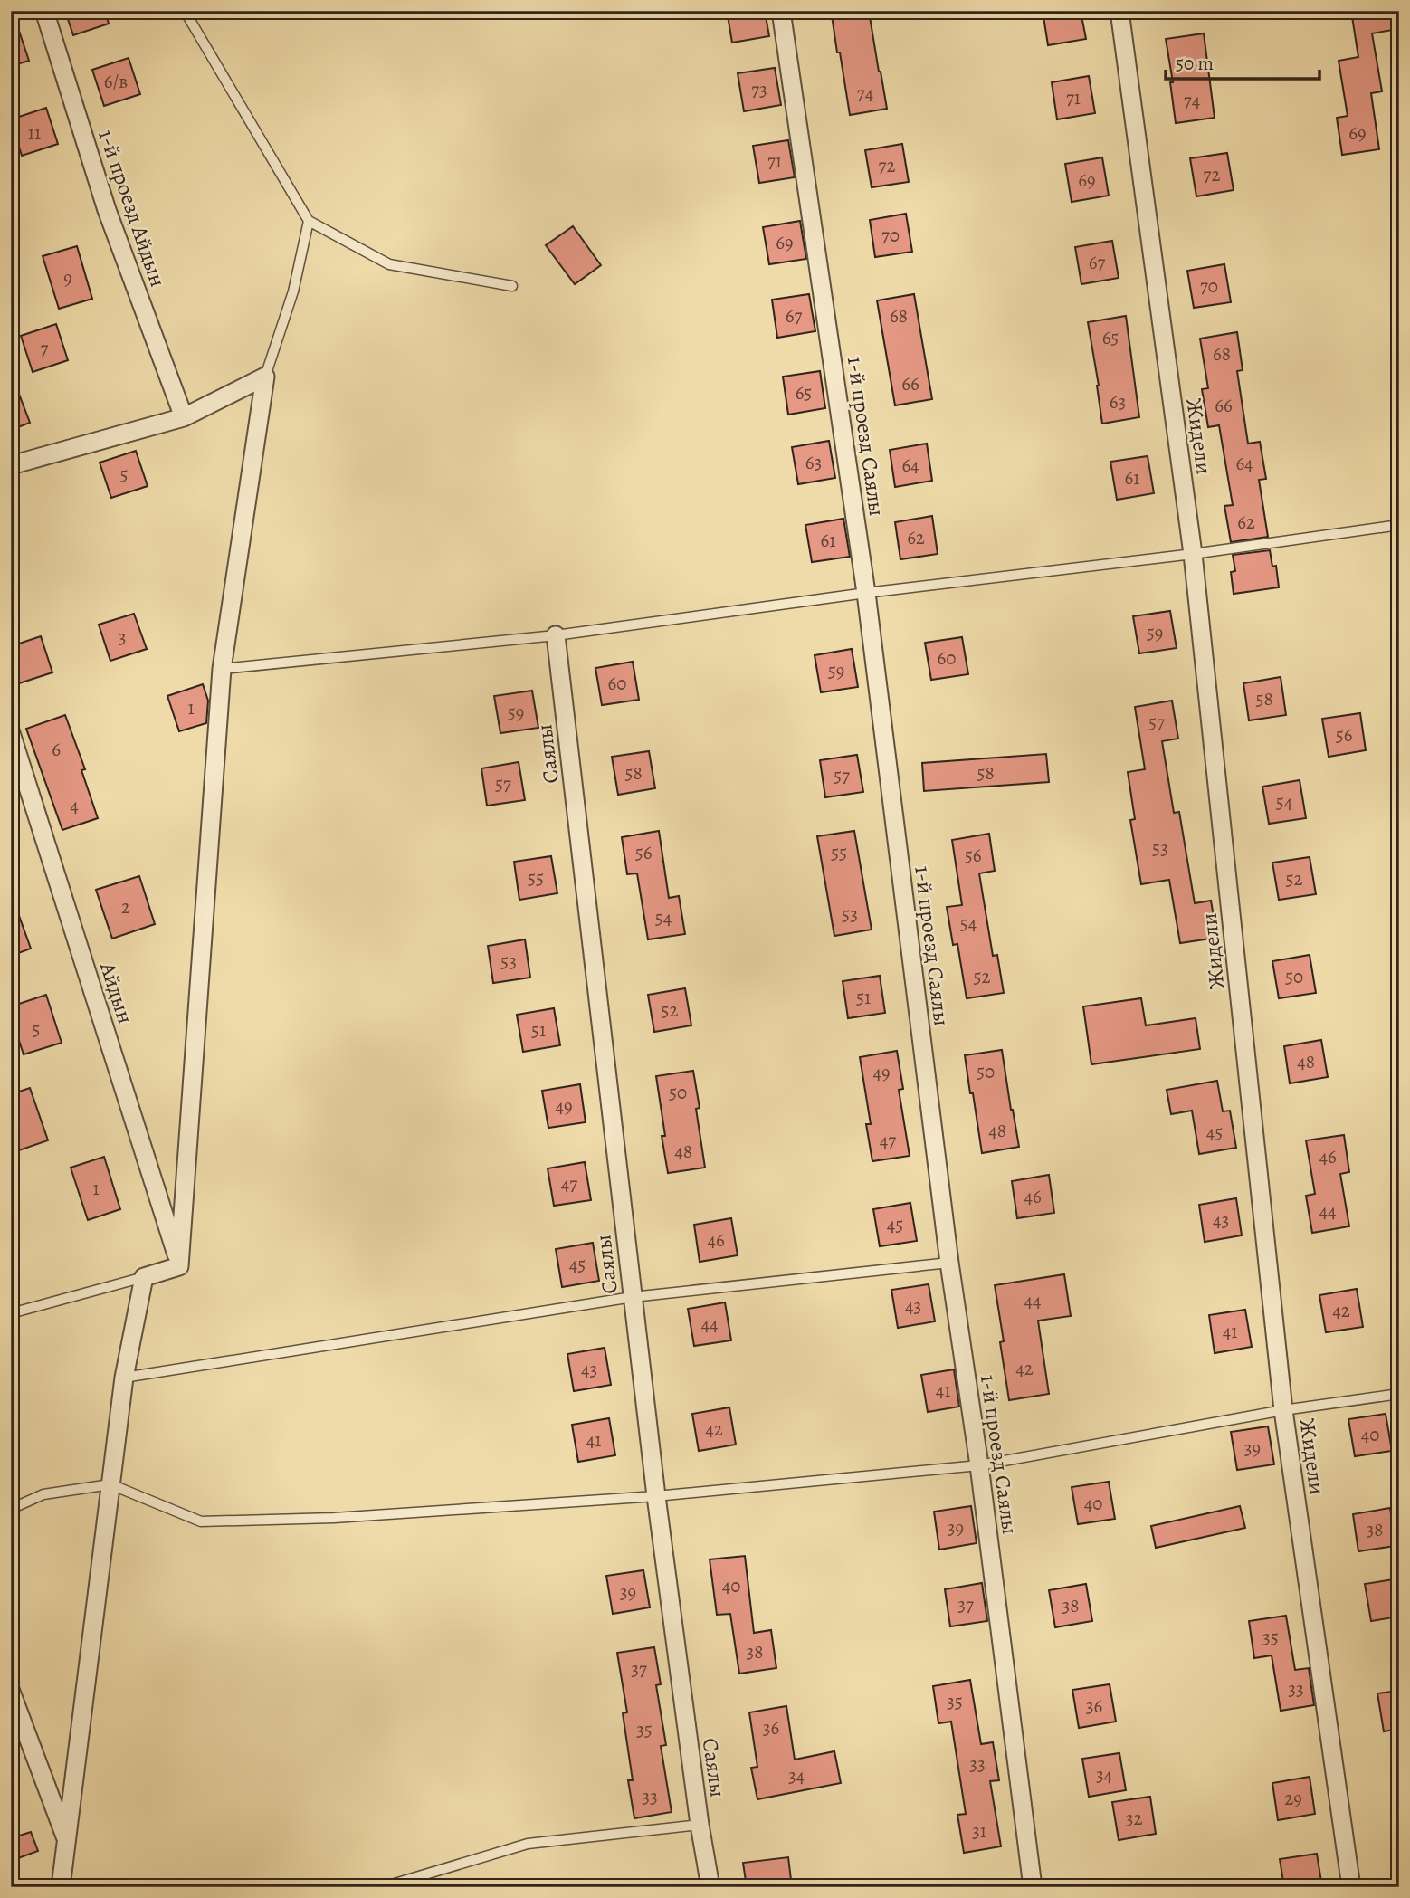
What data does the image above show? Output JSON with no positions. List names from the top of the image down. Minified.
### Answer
{"streets":{"street":["1-й проезд Айдын","1-й проезд Саялы","Жидели","Саялы","Айдын"]},"house_numbers":["6/в","73","74","71","74","11","69","71","72","72","69","70","69","67","9","70","67","68","65","7","68","66","65","63","66","63","64","64","5","61","62","62","61","59","3","60","59","60","58","1","59","57","56","6","58","58","57","57","54","4","53","56","55","56","55","52","2","53","54","54","53","52","50","51","52","5","51","48","50","49","50","49","48","45","47","48","46","47","1","46","44","43","45","46","45","44","43","42","44","41","42","43","41","42","40","41","39","40","39","38","40","39","37","38","35","38","37","33","35","36","36","35","33","34","34","33","29","32","31"],"scale_bar":"50 m"}
